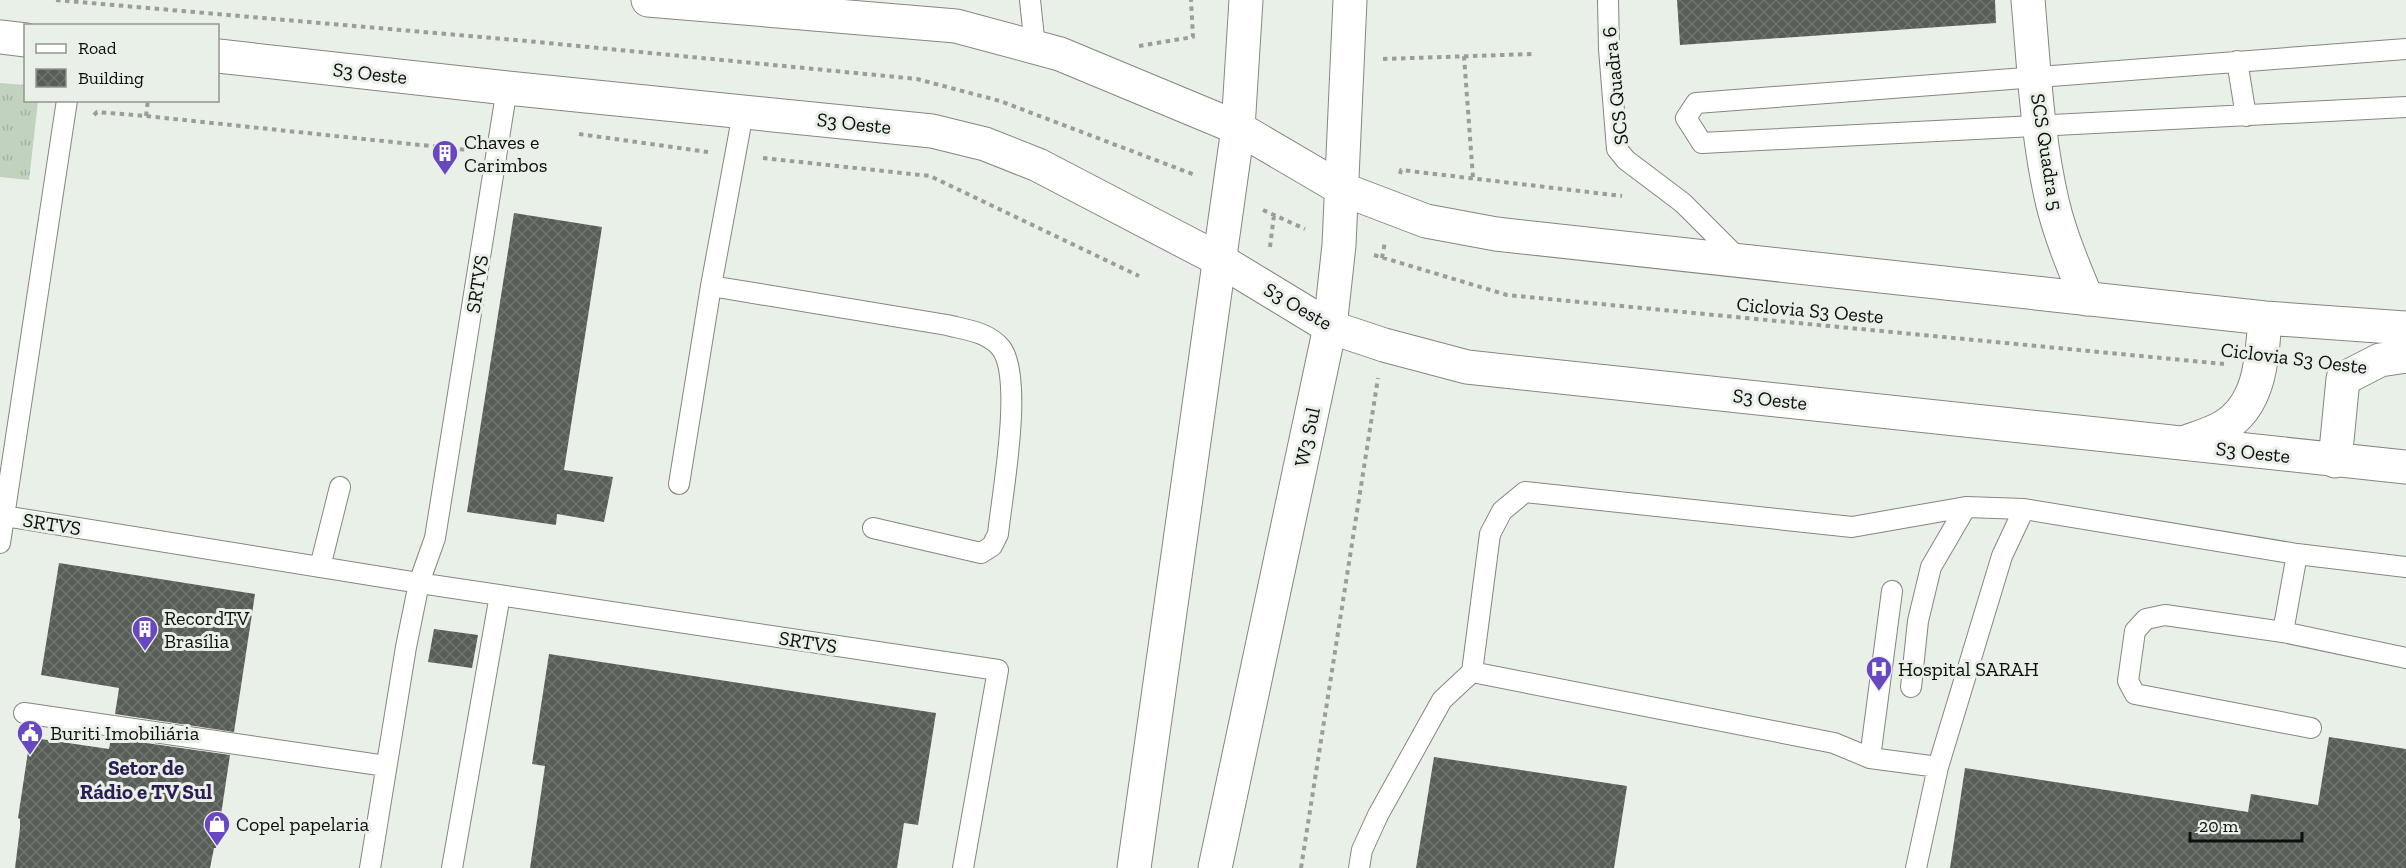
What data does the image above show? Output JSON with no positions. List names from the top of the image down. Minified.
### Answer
{"streets":{"main road":["S3 Oeste","SCS Quadra 5","W3 Sul"],"lane":["SCS Quadra 6","SRTVS"],"path":["Ciclovia S3 Oeste"]},"crossings":[["S3 Oeste","SRTVS"],["S3 Oeste","W3 Sul"],["Ciclovia S3 Oeste","W3 Sul"]],"districts":["Setor de Rádio e TV Sul"],"places":{"building":["Chaves e Carimbos","RecordTV Brasília"],"hospital":["Hospital SARAH"],"public building":["Buriti Imobiliária"],"shop":["Copel papelaria"]},"legend":["Road","Building"],"scale_bar":"20 m"}
